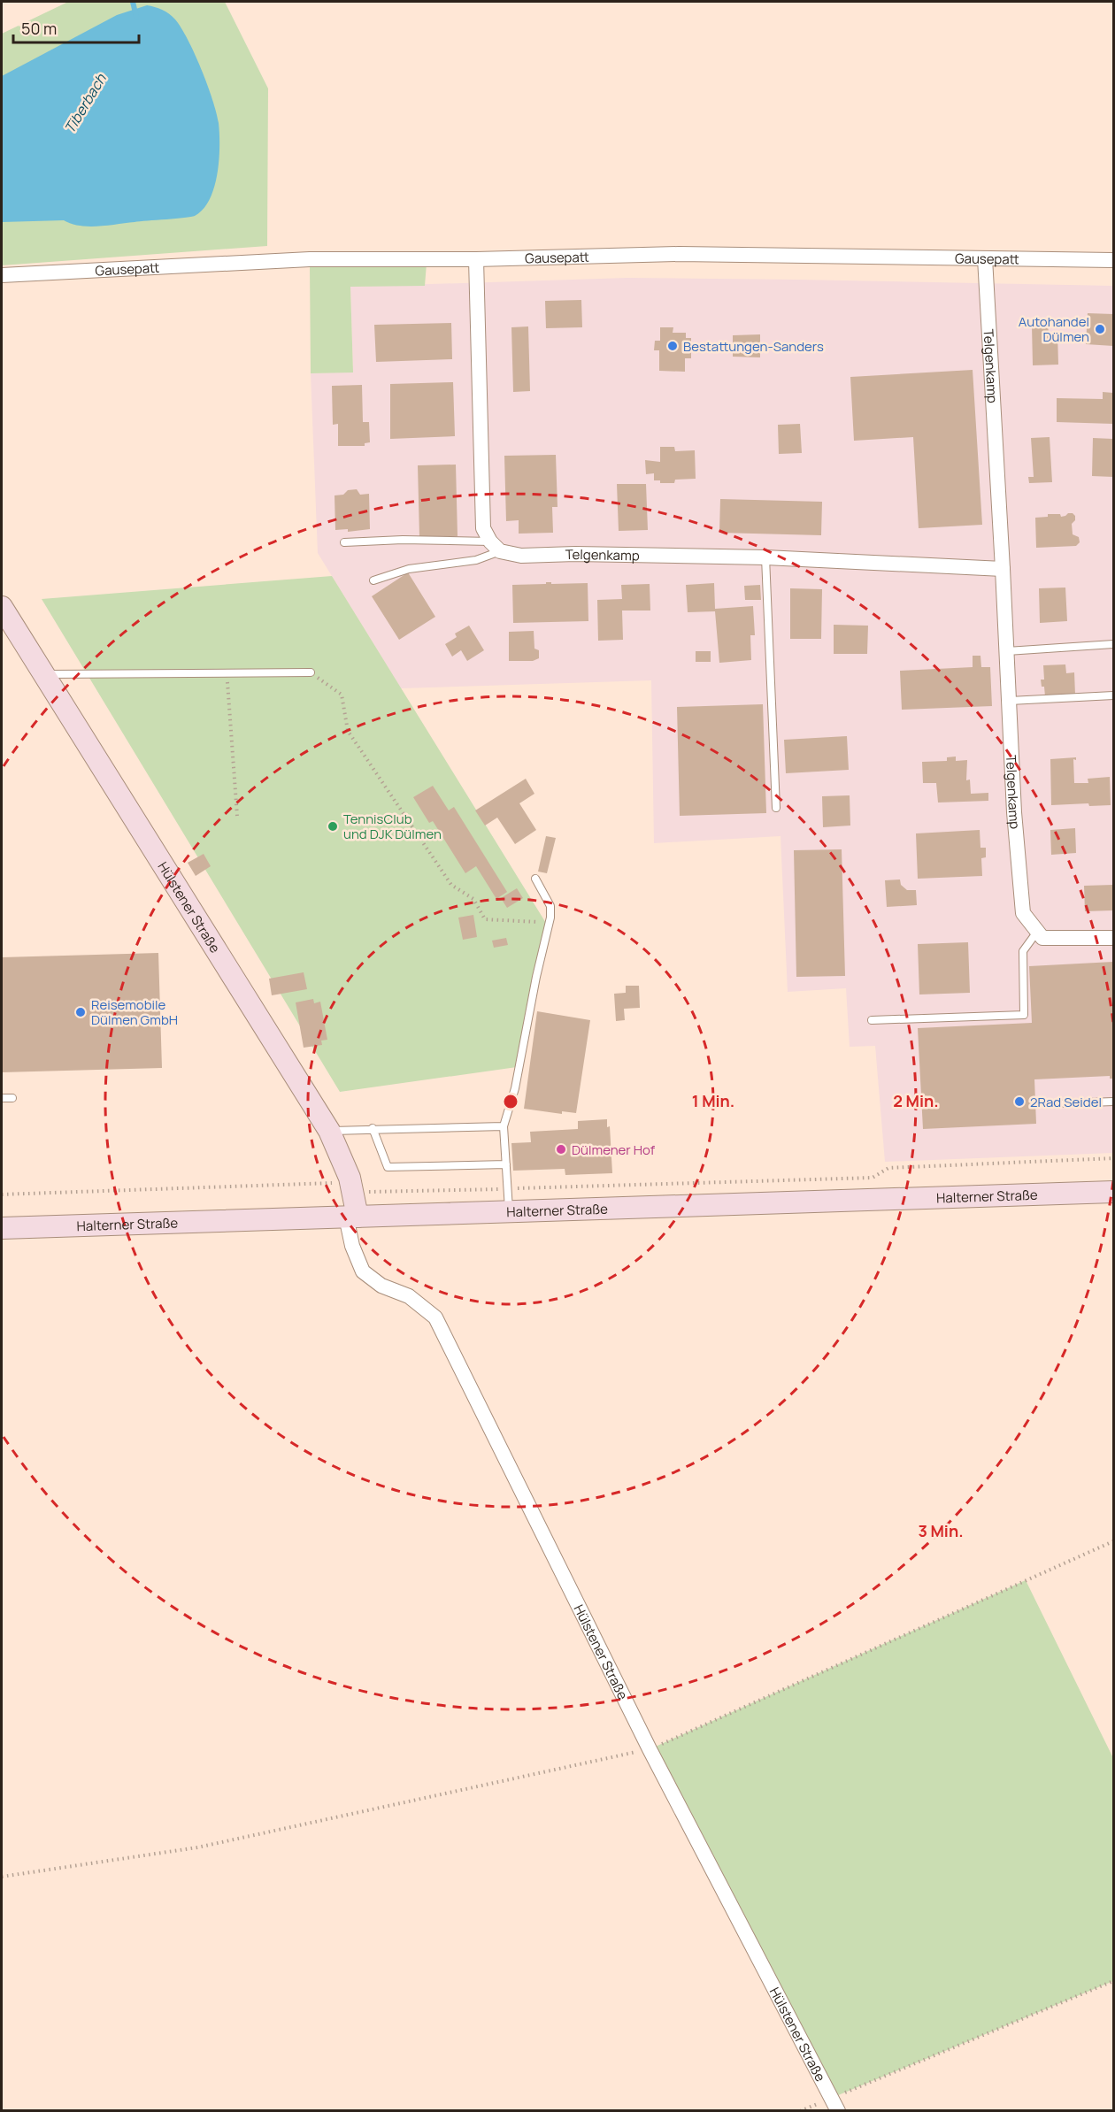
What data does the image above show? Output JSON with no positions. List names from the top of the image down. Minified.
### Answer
{"streets":{"main road":["Hülstener Straße","Halterner Straße"],"street":["Gausepatt","Telgenkamp"]},"crossings":[["Gausepatt","Telgenkamp"],["Hülstener Straße","Halterner Straße"]],"water":["Tiberbach"],"places":["Autohandel Dülmen","Bestattungen-Sanders","TennisClub und DJK Dülmen","Reisemobile Dülmen GmbH","2Rad Seidel","Dülmener Hof"],"scale_bar":"50 m","rings":["1 Min.","2 Min.","3 Min."]}
